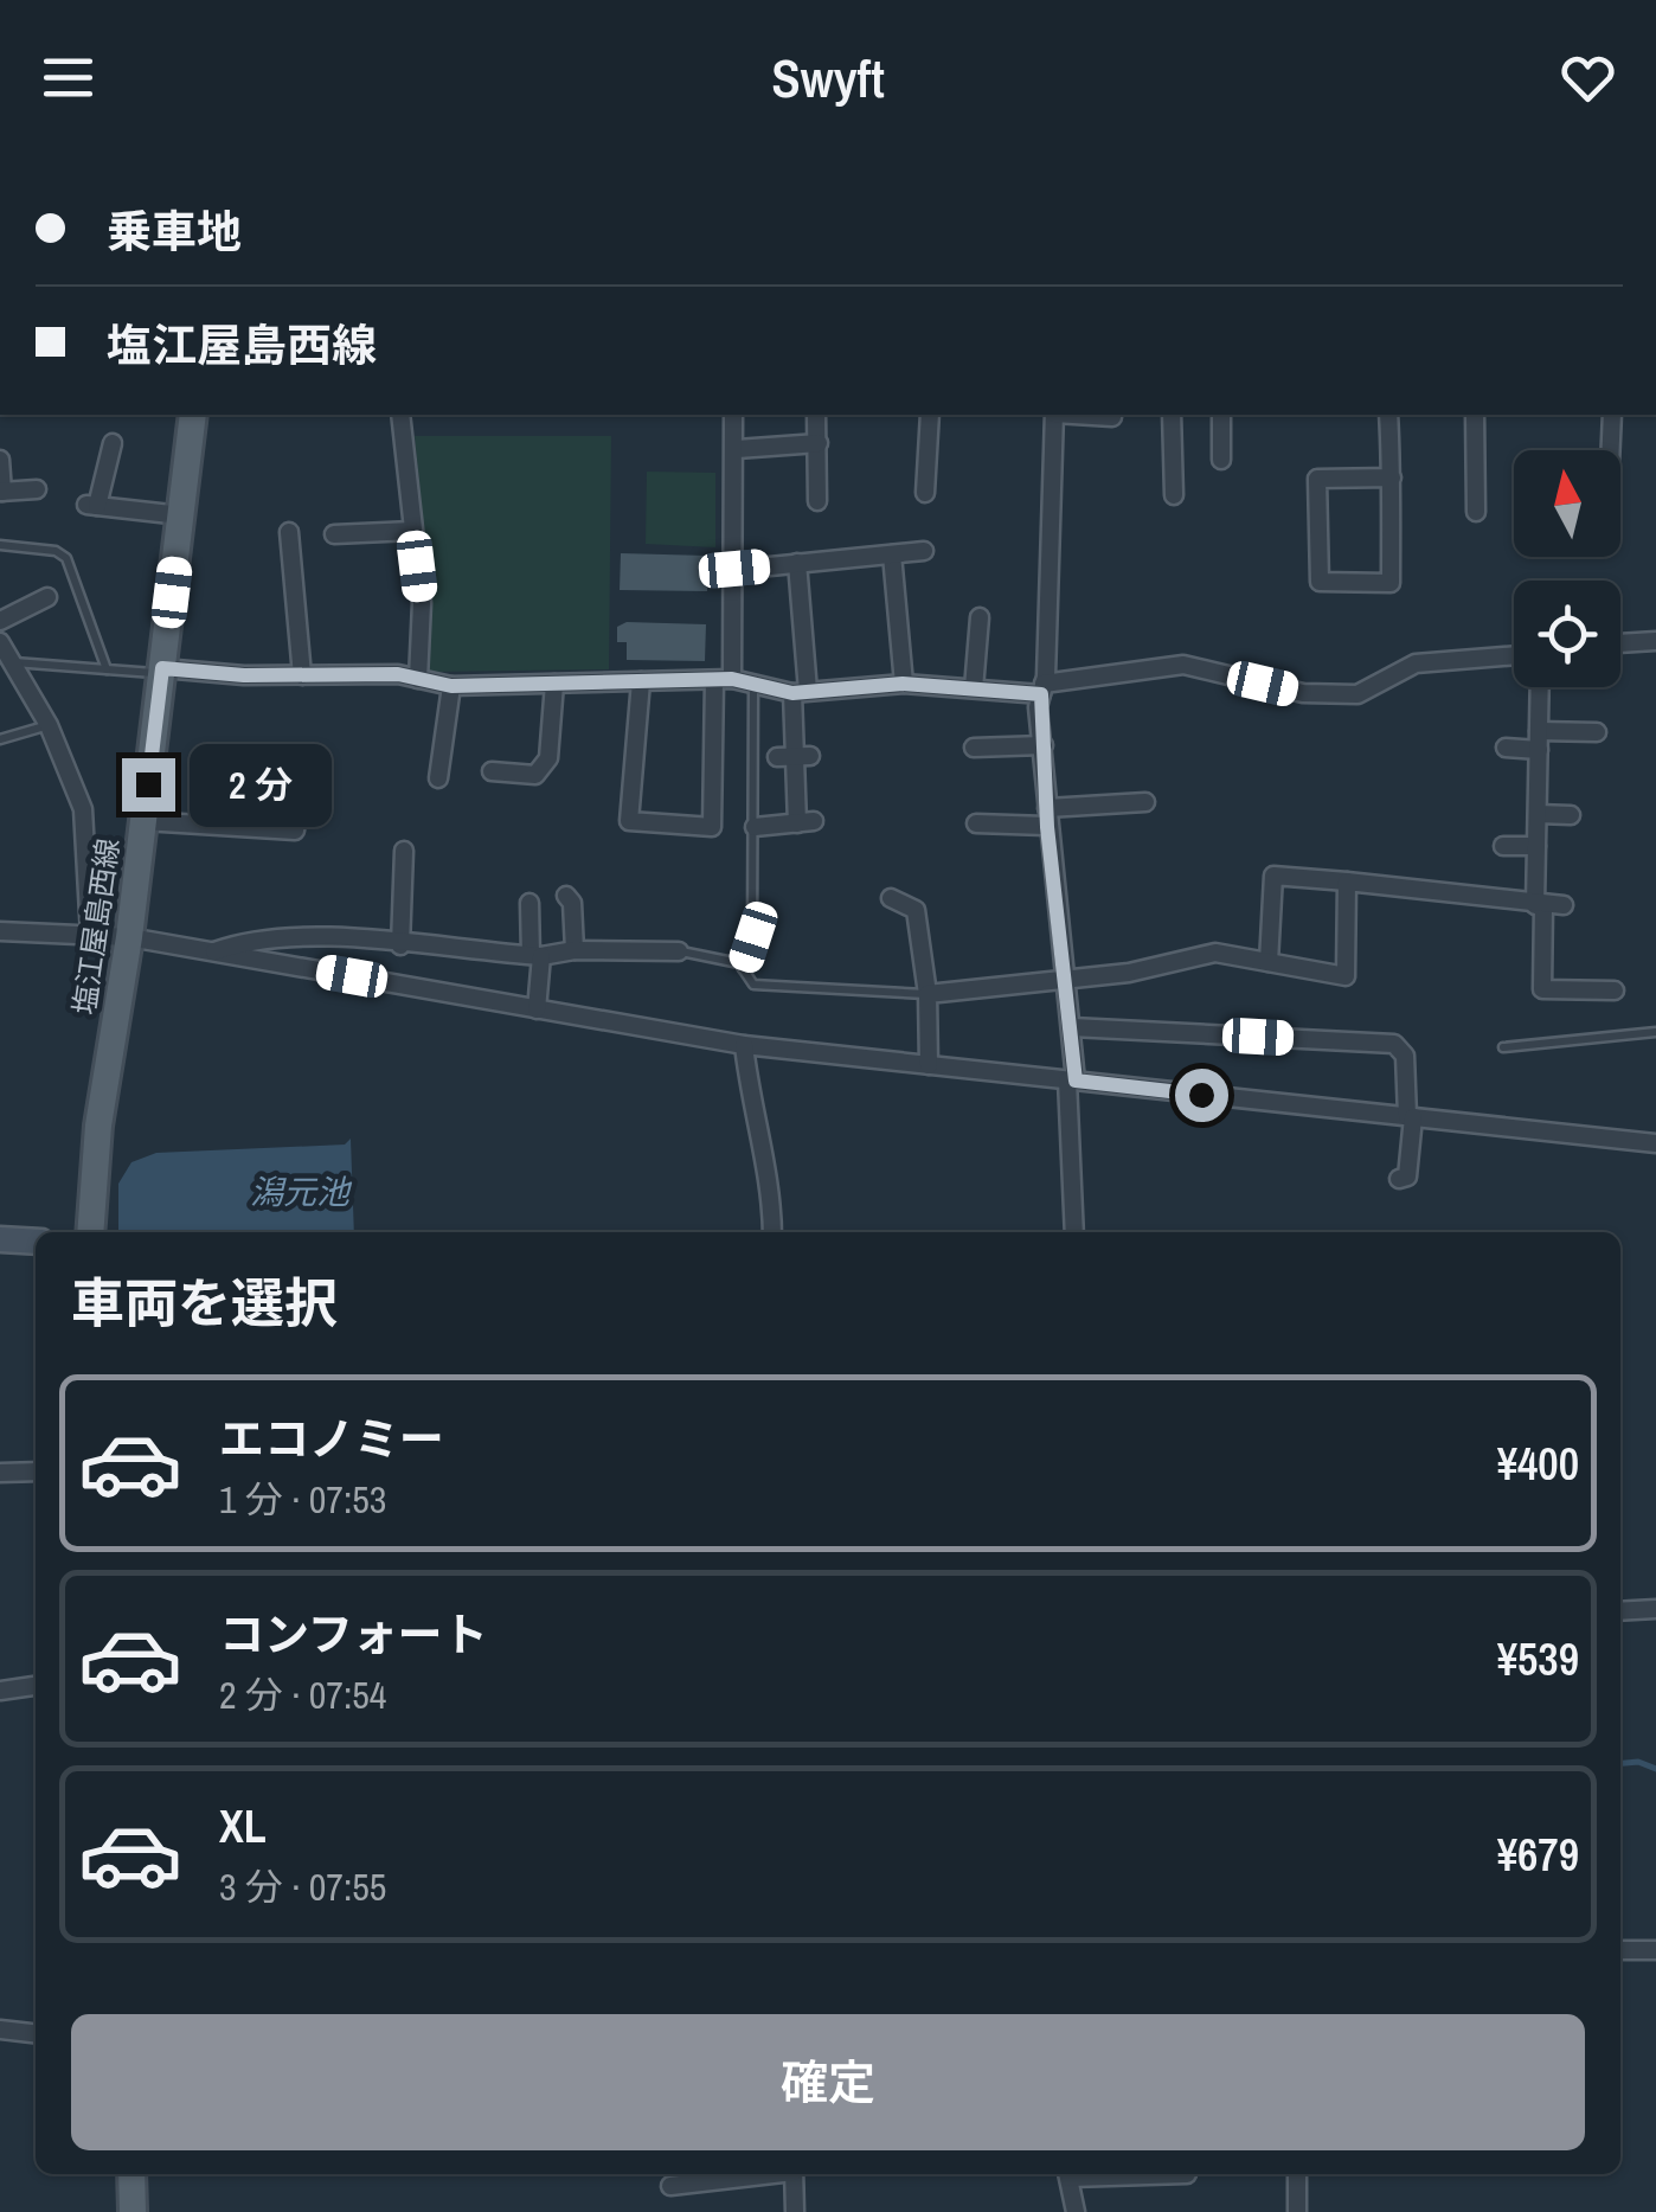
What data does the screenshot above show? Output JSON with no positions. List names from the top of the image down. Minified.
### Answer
{"streets":{"main road":["塩江屋島西線"]},"water":["潟元池"],"north":"top","page":{"header":"Swyft","banner":["乗車地","塩江屋島西線"],"bubble":"2 分","heading":"車両を選択","list":[{"name":"エコノミー","note":"1 分 · 07:53","value":"¥400"},{"name":"コンフォート","note":"2 分 · 07:54","value":"¥539"},{"name":"XL","note":"3 分 · 07:55","value":"¥679"}],"buttons":"確定"}}
